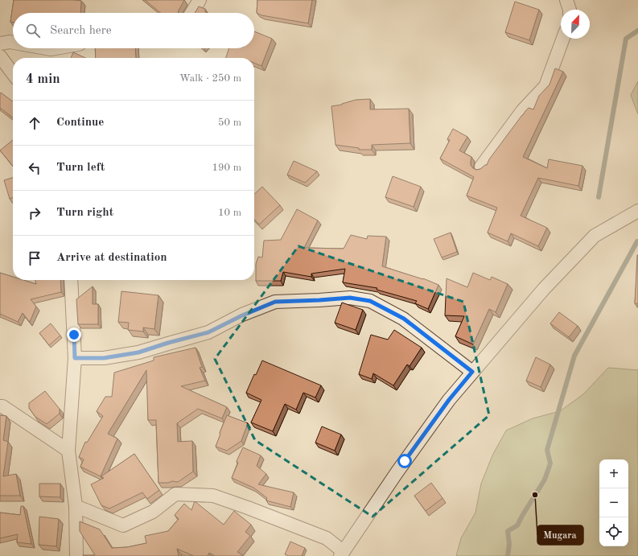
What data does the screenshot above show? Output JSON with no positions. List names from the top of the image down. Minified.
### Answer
{"places":["Mugara"],"north":"top right","page":{"search":"Search here","heading":["4 min","Walk · 250 m"],"list":[["Continue","50 m"],["Turn left","190 m"],["Turn right","10 m"],"Arrive at destination"],"map_buttons":["+","−"]}}
